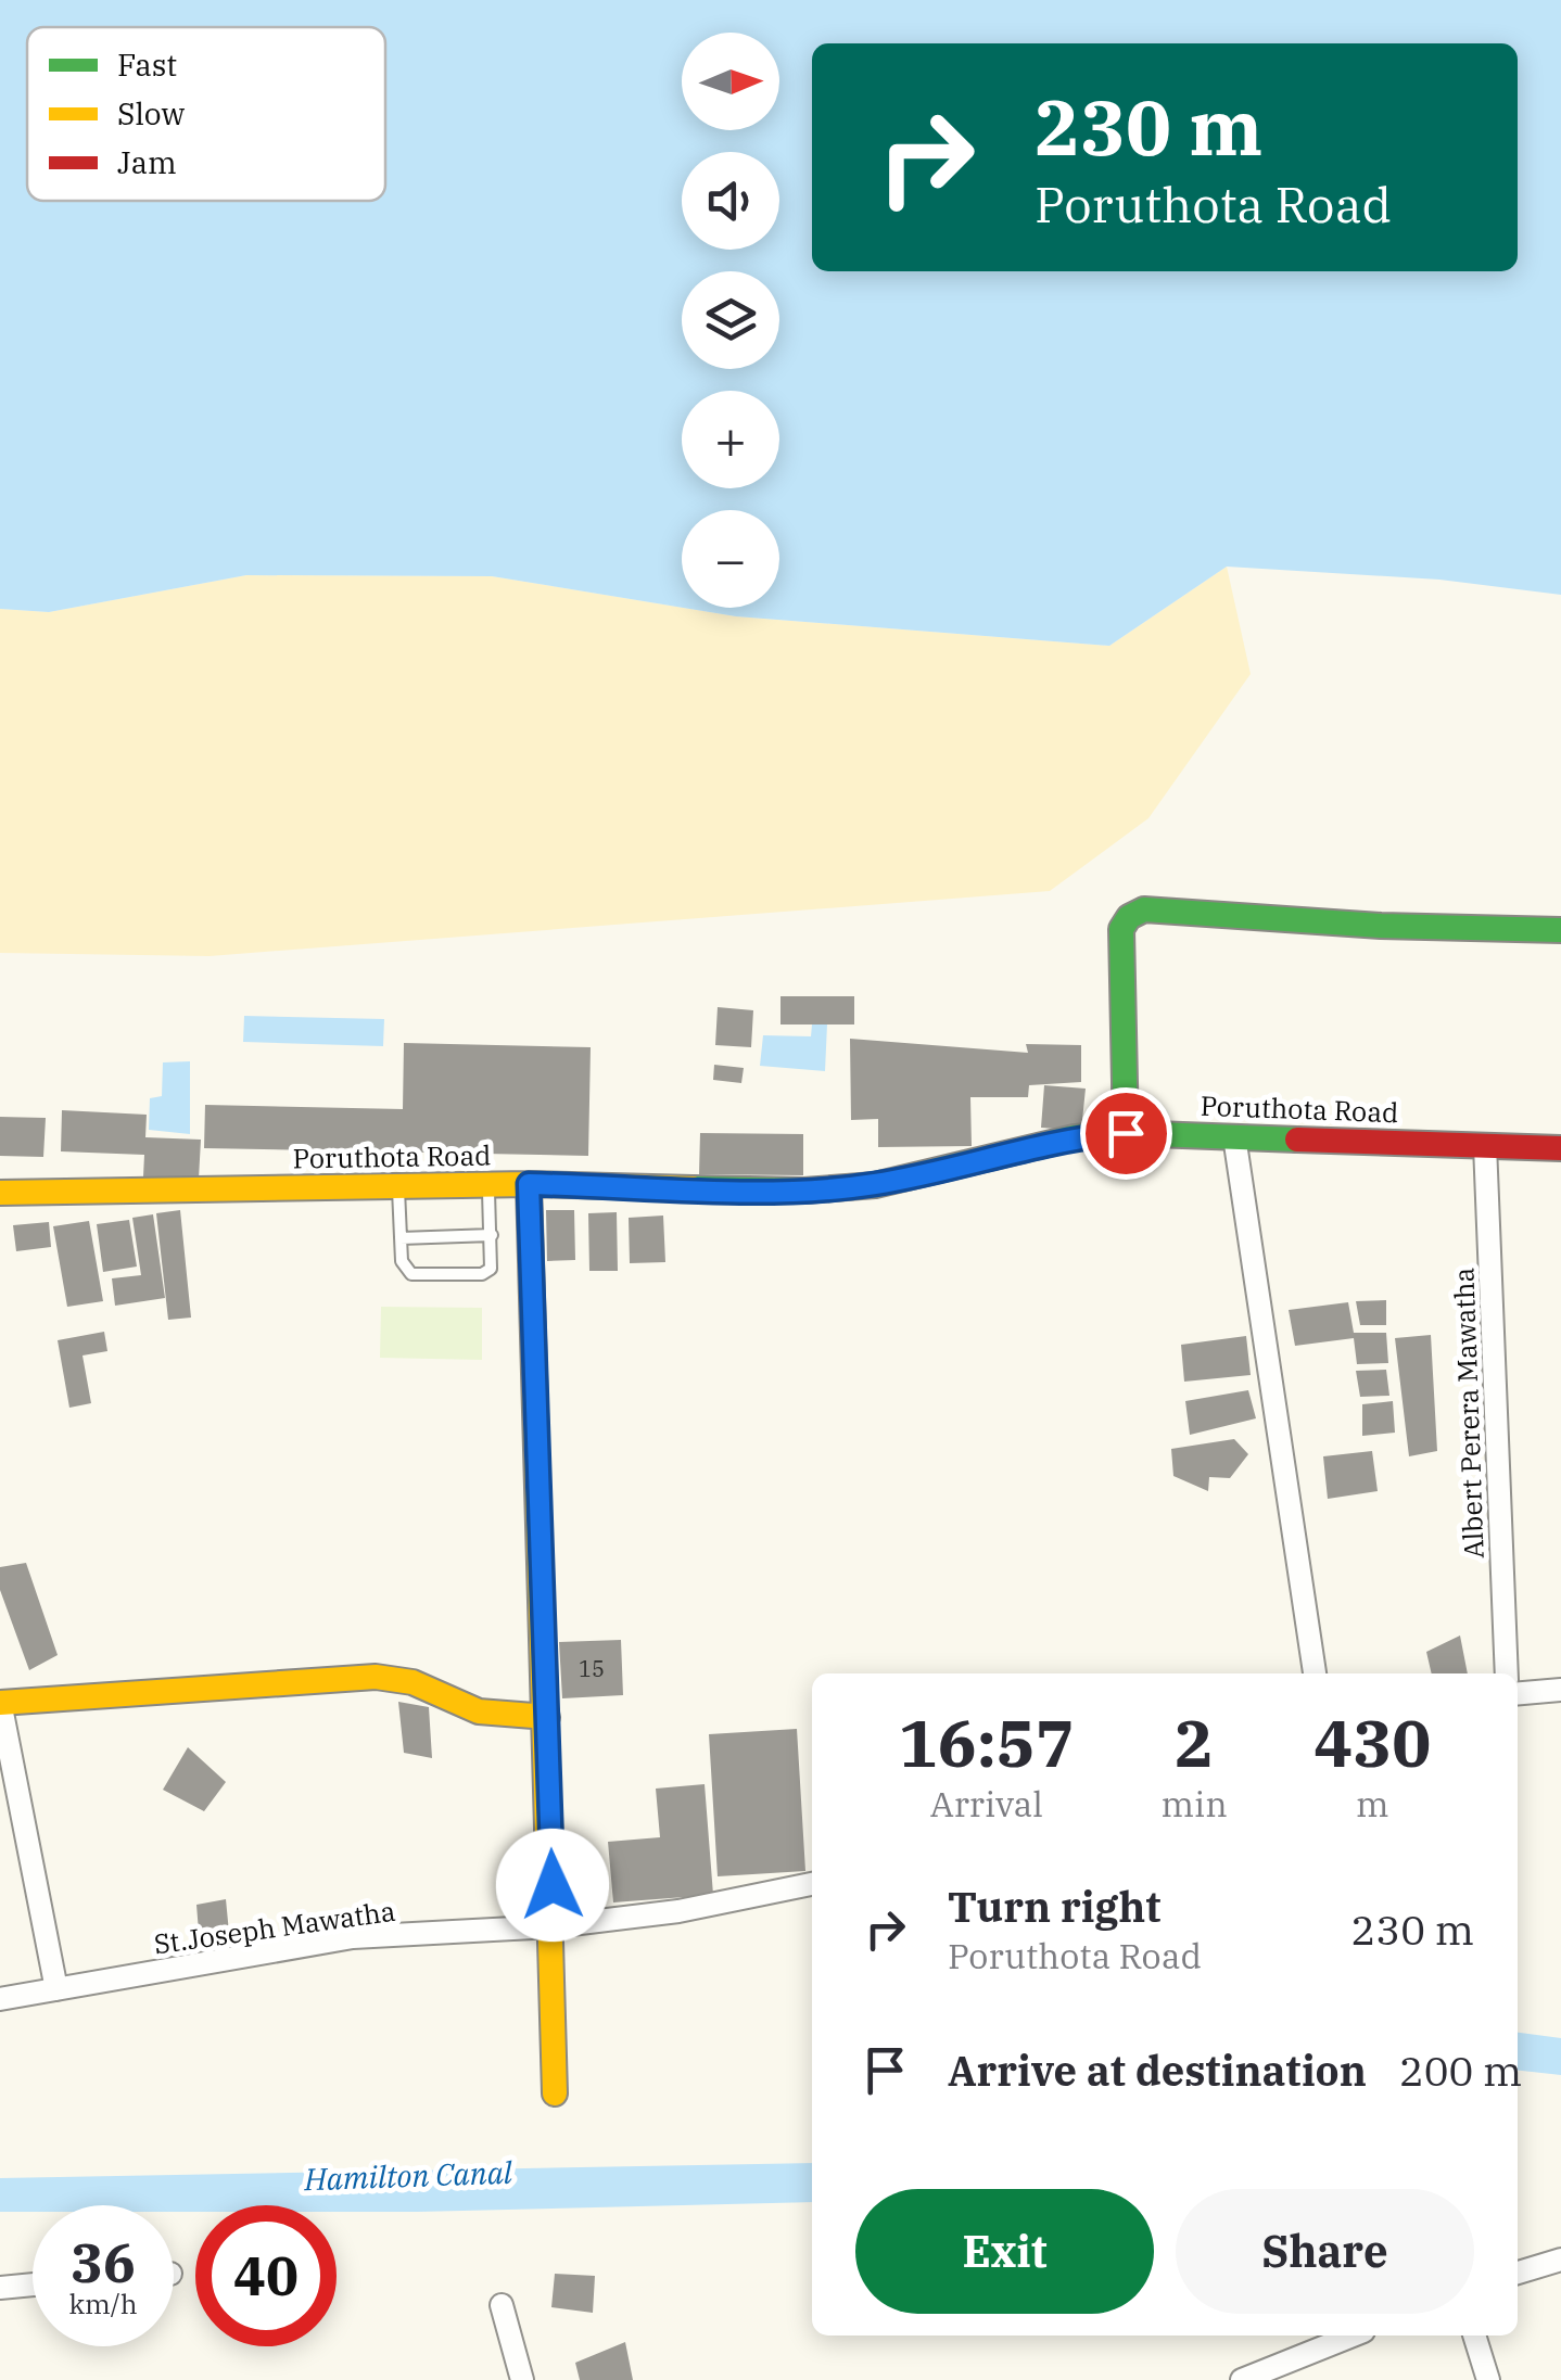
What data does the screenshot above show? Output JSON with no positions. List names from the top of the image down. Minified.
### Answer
{"streets":{"street":["Poruthota Road","Albert Perera Mawatha","St.Joseph Mawatha"]},"crossings":[["Poruthota Road","Albert Perera Mawatha"]],"water":["Hamilton Canal"],"house_numbers":["15"],"legend":["Fast","Slow","Jam"],"north":"right","page":{"map_buttons":["+","−"],"turn":["230 m","Poruthota Road"],"eta":["16:57","Arrival","2","min","430","m"],"list":[{"name":"Turn right","note":"Poruthota Road","value":"230 m"},{"name":"Arrive at destination","value":"200 m"}],"buttons":["Exit","Share"],"speed":"36 km/h","limit":"40"}}
